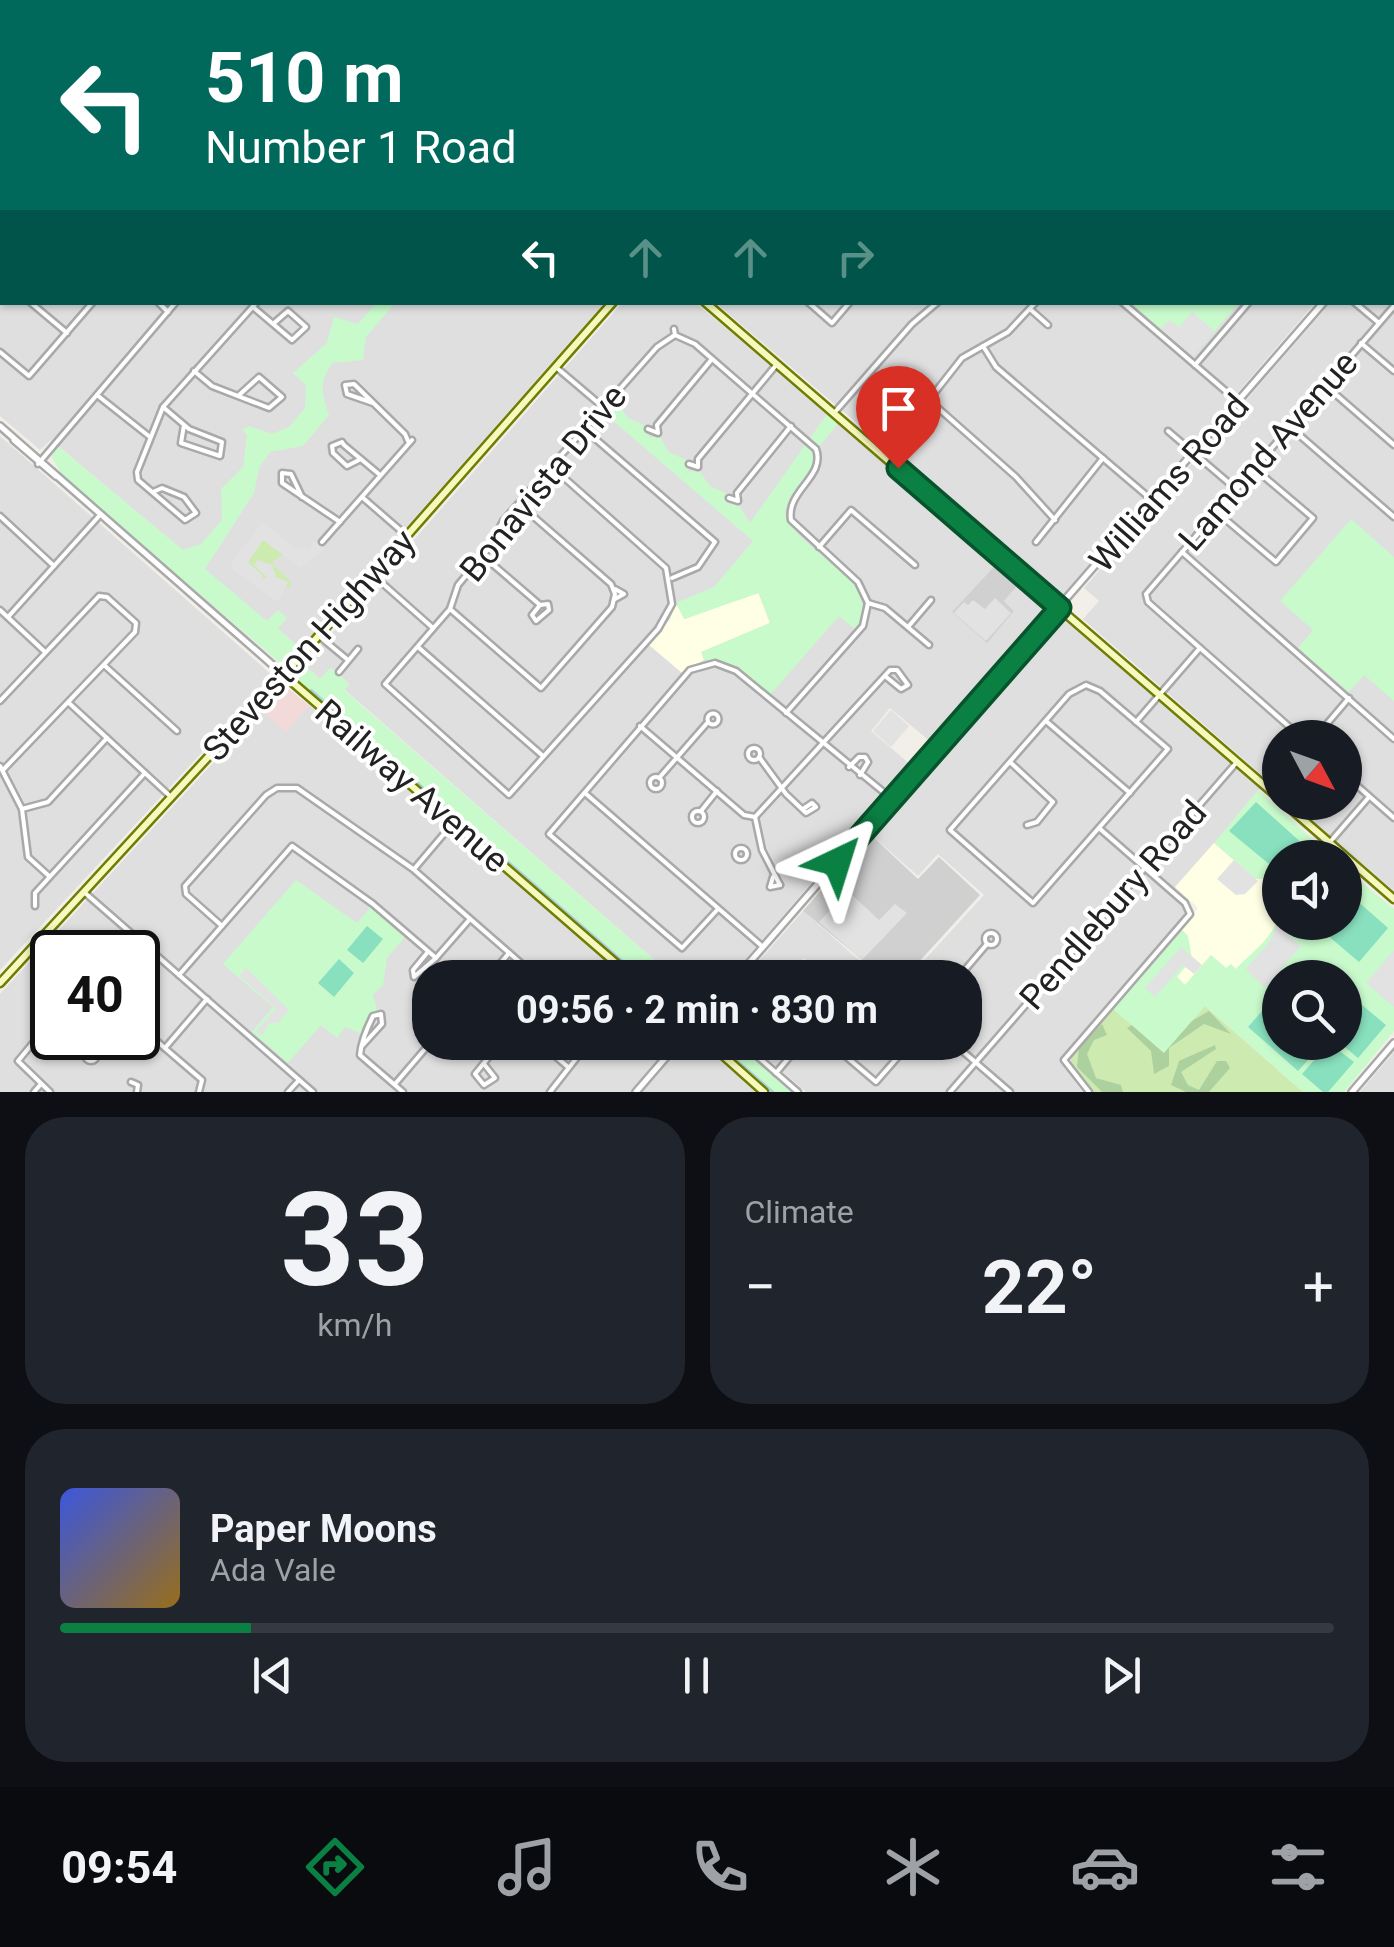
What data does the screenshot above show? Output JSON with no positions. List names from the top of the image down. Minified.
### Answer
{"streets":{"main road":["Steveston Highway","Railway Avenue"],"street":["Lamond Avenue","Bonavista Drive","Williams Road","Pendlebury Road"]},"crossings":[["Steveston Highway","Railway Avenue"]],"north":"bottom right","page":{"turn":["510 m","Number 1 Road"],"limit":"40","trip":"09:56 · 2 min · 830 m","tile":[["33","km/h"],"Climate"],"heat":["−","22°","+"],"song":["Paper Moons","Ada Vale"],"tabs":"09:54"}}
